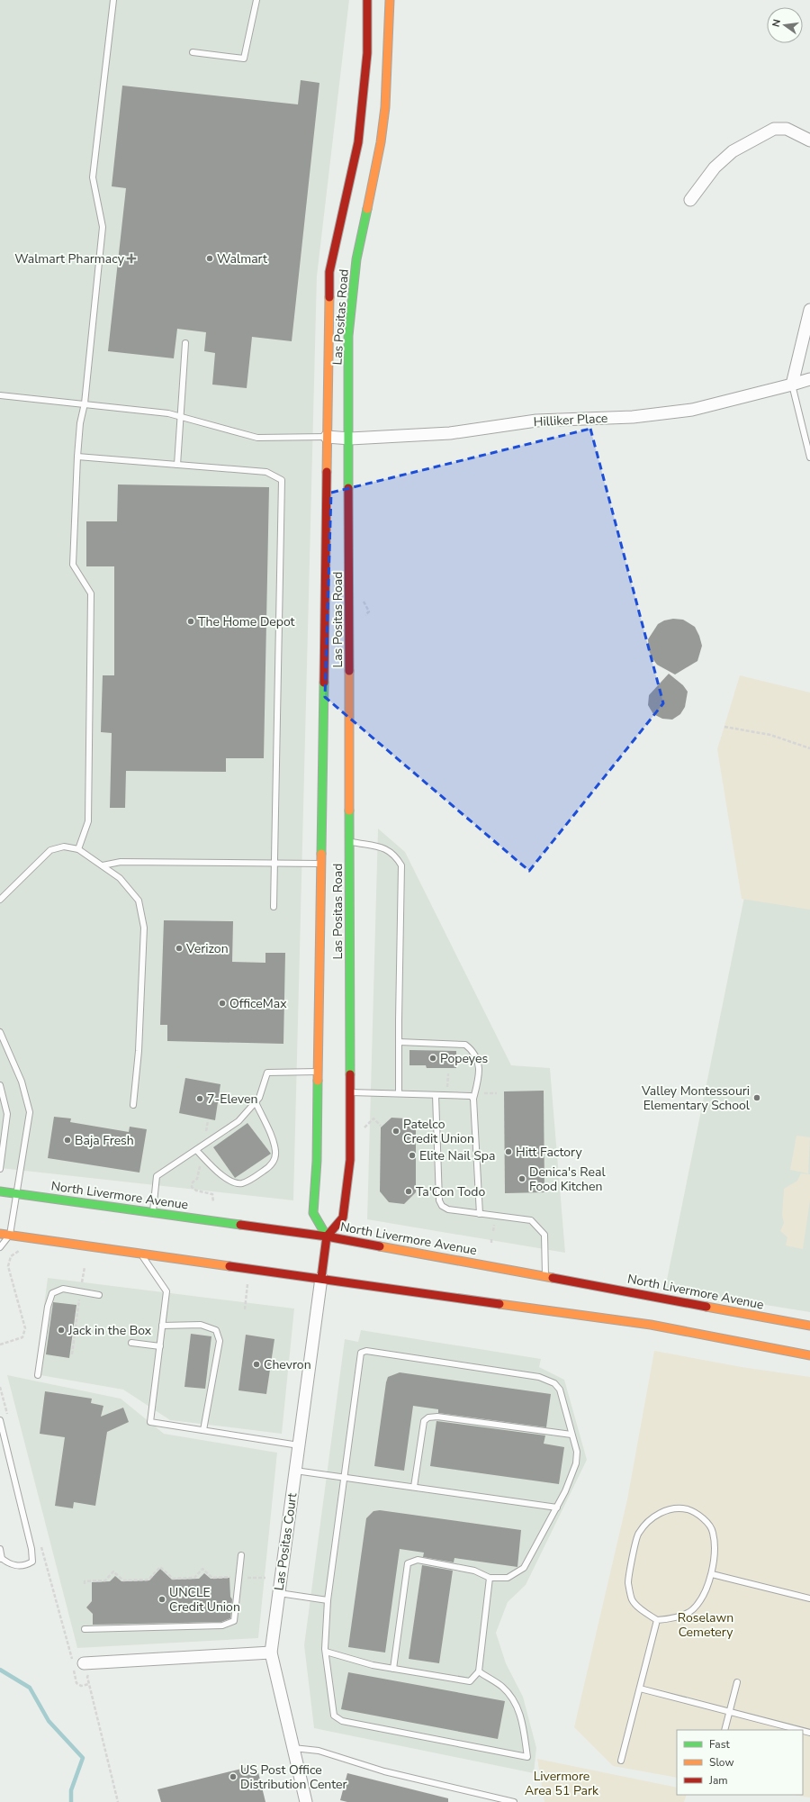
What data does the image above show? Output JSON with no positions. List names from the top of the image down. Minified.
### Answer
{"streets":{"main road":["Las Positas Road","North Livermore Avenue"],"street":["Hilliker Place","Las Positas Court"]},"crossings":[["Las Positas Road","Hilliker Place"],["Las Positas Road","North Livermore Avenue"]],"parks":["Roselawn Cemetery","Livermore Area 51 Park"],"places":{"health":["Walmart Pharmacy"],"other":["Walmart","The Home Depot","Verizon","OfficeMax","Popeyes","Valley Montessouri Elementary School","7-Eleven","Patelco Credit Union","Baja Fresh","Hitt Factory","Elite Nail Spa","Denica's Real Food Kitchen","Ta'Con Todo","Jack in the Box","Chevron","UNCLE Credit Union","US Post Office Distribution Center"]},"legend":["Fast","Slow","Jam"],"north":"left"}
